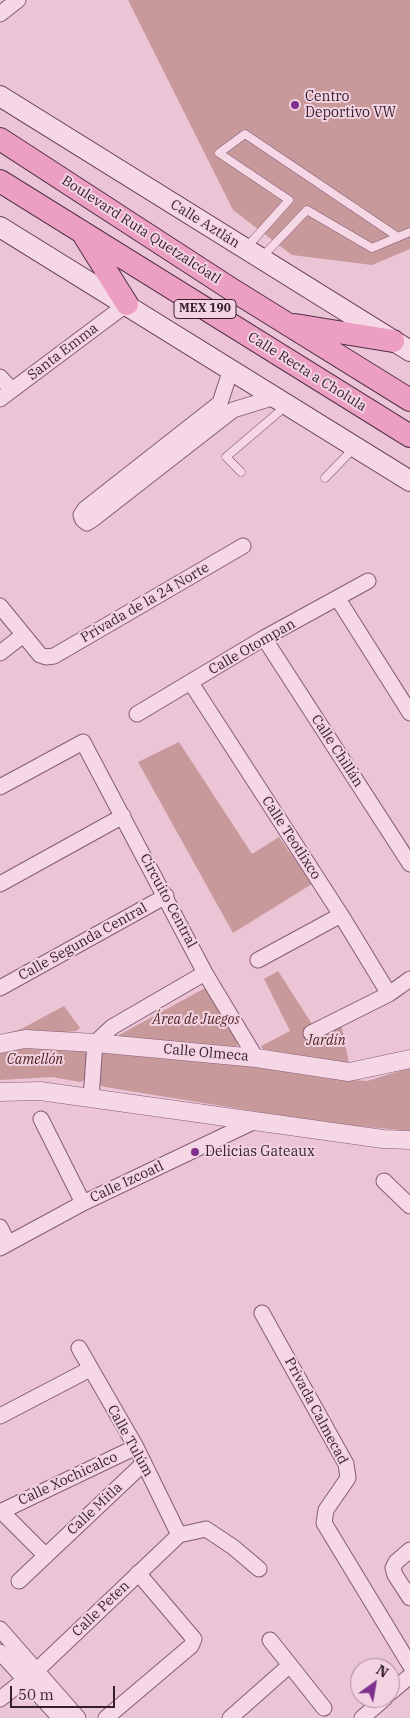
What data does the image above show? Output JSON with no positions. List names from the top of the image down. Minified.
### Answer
{"streets":{"main road":["Calle Aztlán","Boulevard Ruta Quetzalcóatl","MEX 190","Calle Recta a Cholula"],"street":["Santa Emma","Privada de la 24 Norte","Calle Otompan","Calle Chillán","Calle Teotlixco","Circuito Central","Calle Segunda Central","Calle Olmeca","Calle Izcoatl","Privada Calmecad","Calle Tulúm","Calle Xochicalco","Calle Mitla","Calle Peten"]},"crossings":[["Calle Otompan","Calle Chillán"],["Calle Otompan","Calle Teotlixco"],["Circuito Central","Calle Segunda Central"],["Circuito Central","Calle Olmeca"],["Calle Tulúm","Calle Xochicalco"],["Calle Tulúm","Calle Mitla"],["Calle Tulúm","Calle Peten"]],"parks":["Área de Juegos","Jardín","Camellón"],"places":["Centro Deportivo VW","Delicias Gateaux"],"scale_bar":"50 m","north":"top right"}
